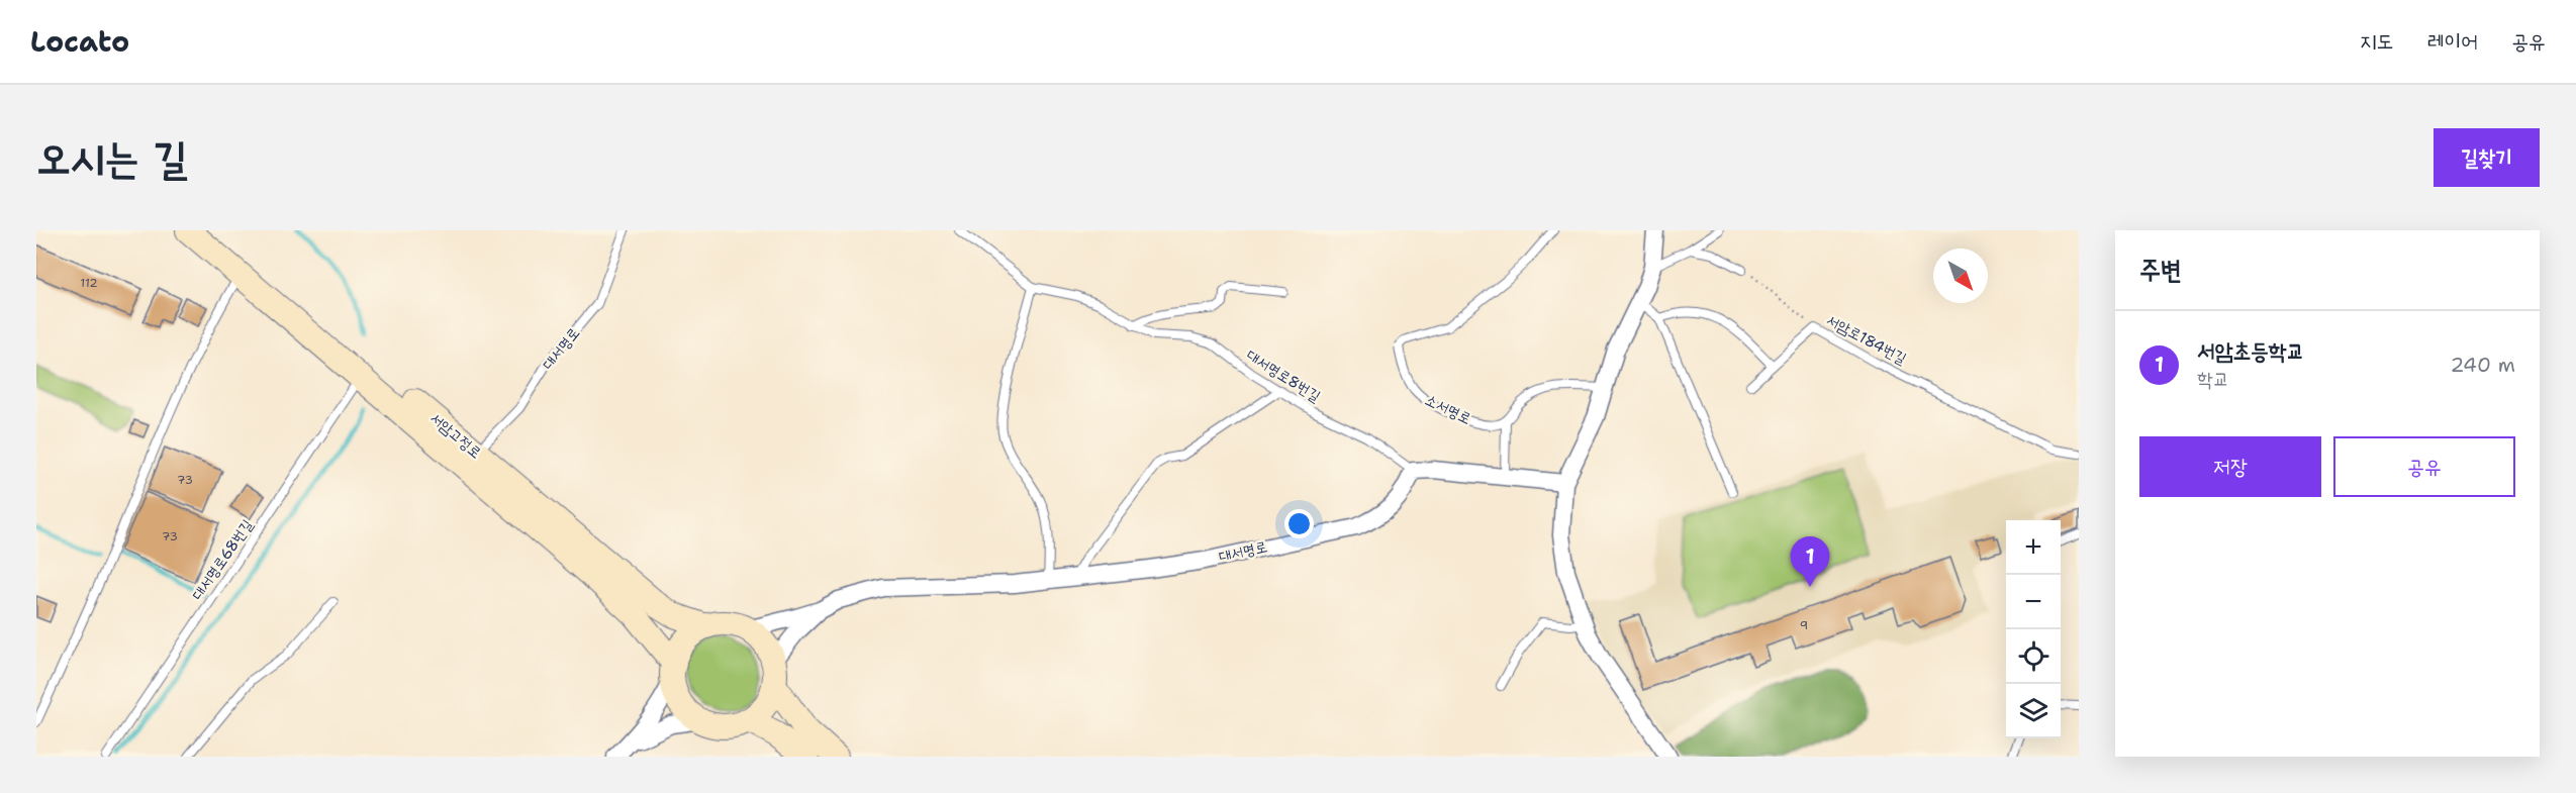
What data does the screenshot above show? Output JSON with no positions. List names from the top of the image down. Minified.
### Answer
{"streets":{"main road":["서암고정로"],"street":["대서명로"],"lane":["서암로184번길","대서명로8번길","소서명로","대서명로68번길"]},"crossings":[["대서명로","대서명로8번길"],["대서명로","서암고정로"],["서암고정로","대서명로68번길"]],"house_numbers":["112","73","73","9"],"north":"bottom right","page":{"header":"Locato","nav":["지도","레이어","공유"],"buttons":["길찾기",["저장","공유"]],"title":"오시는 길","heading":"주변","list":[{"mark":"1","name":"서암초등학교","note":"학교","value":"240 m"}],"map_buttons":["+","−"],"pins":"1"}}
